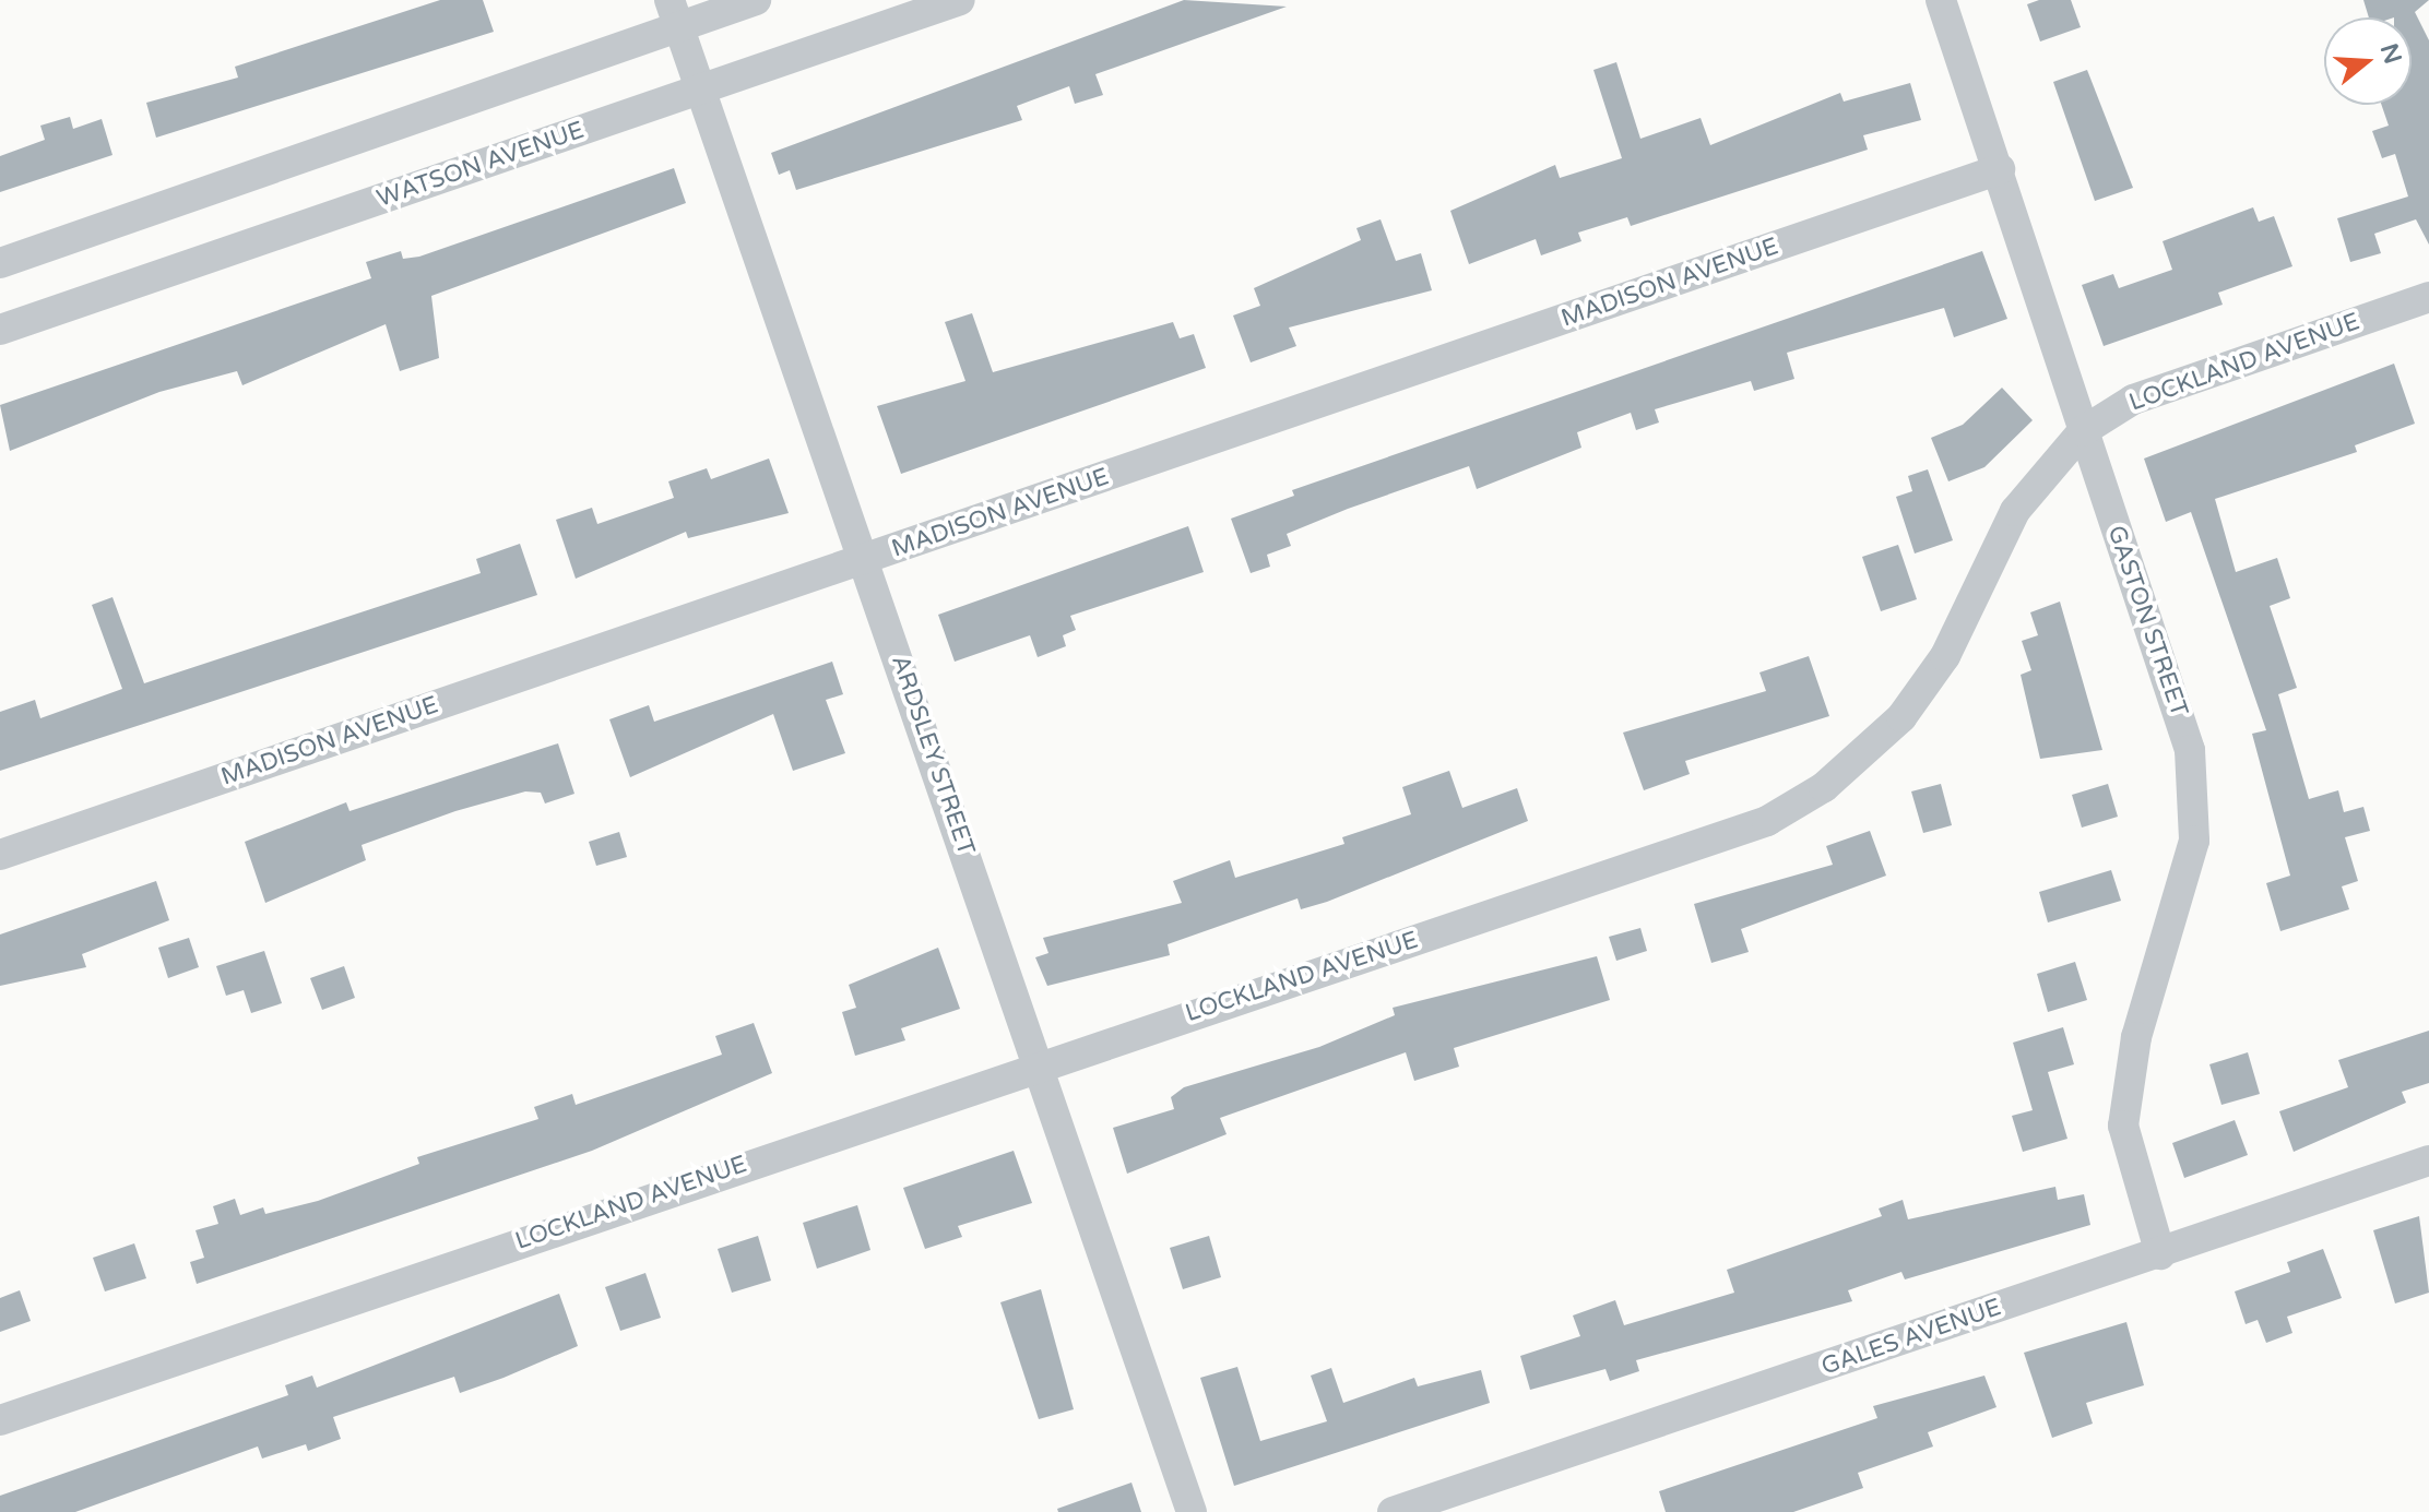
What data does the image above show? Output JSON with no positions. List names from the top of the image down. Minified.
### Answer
{"streets":{"street":["WATSON AVENUE","MADISON AVENUE","LOCKLAND AVENUE","GASTON STREET","ARDSLEY STREET","GALES AVENUE"]},"crossings":[["WATSON AVENUE","ARDSLEY STREET"],["MADISON AVENUE","GASTON STREET"],["MADISON AVENUE","ARDSLEY STREET"],["LOCKLAND AVENUE","GASTON STREET"],["LOCKLAND AVENUE","ARDSLEY STREET"],["GASTON STREET","GALES AVENUE"]],"north":"right"}
